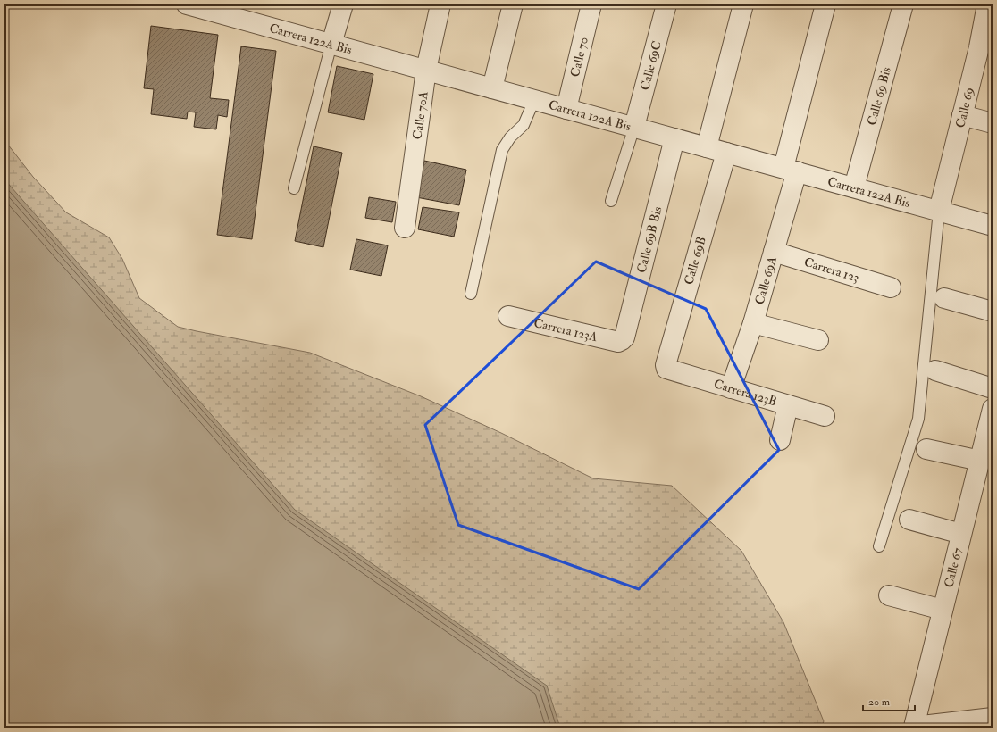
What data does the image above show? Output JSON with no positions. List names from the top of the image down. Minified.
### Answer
{"streets":{"street":["Carrera 122A Bis","Calle 70","Calle 69C","Calle 69 Bis","Calle 69","Calle 70A","Calle 69B Bis","Calle 69B","Carrera 123","Calle 69A","Carrera 123A","Carrera 123B","Calle 67"]},"crossings":[["Carrera 122A Bis","Calle 70"],["Carrera 122A Bis","Calle 69C"],["Carrera 122A Bis","Calle 69 Bis"],["Carrera 122A Bis","Calle 69"],["Carrera 122A Bis","Calle 70A"],["Carrera 122A Bis","Calle 69B Bis"],["Carrera 122A Bis","Calle 69B"],["Carrera 122A Bis","Calle 69A"],["Calle 69B Bis","Carrera 123A"],["Calle 69B","Carrera 123B"],["Carrera 123","Calle 69A"],["Calle 69A","Carrera 123B"]],"scale_bar":"20 m"}
